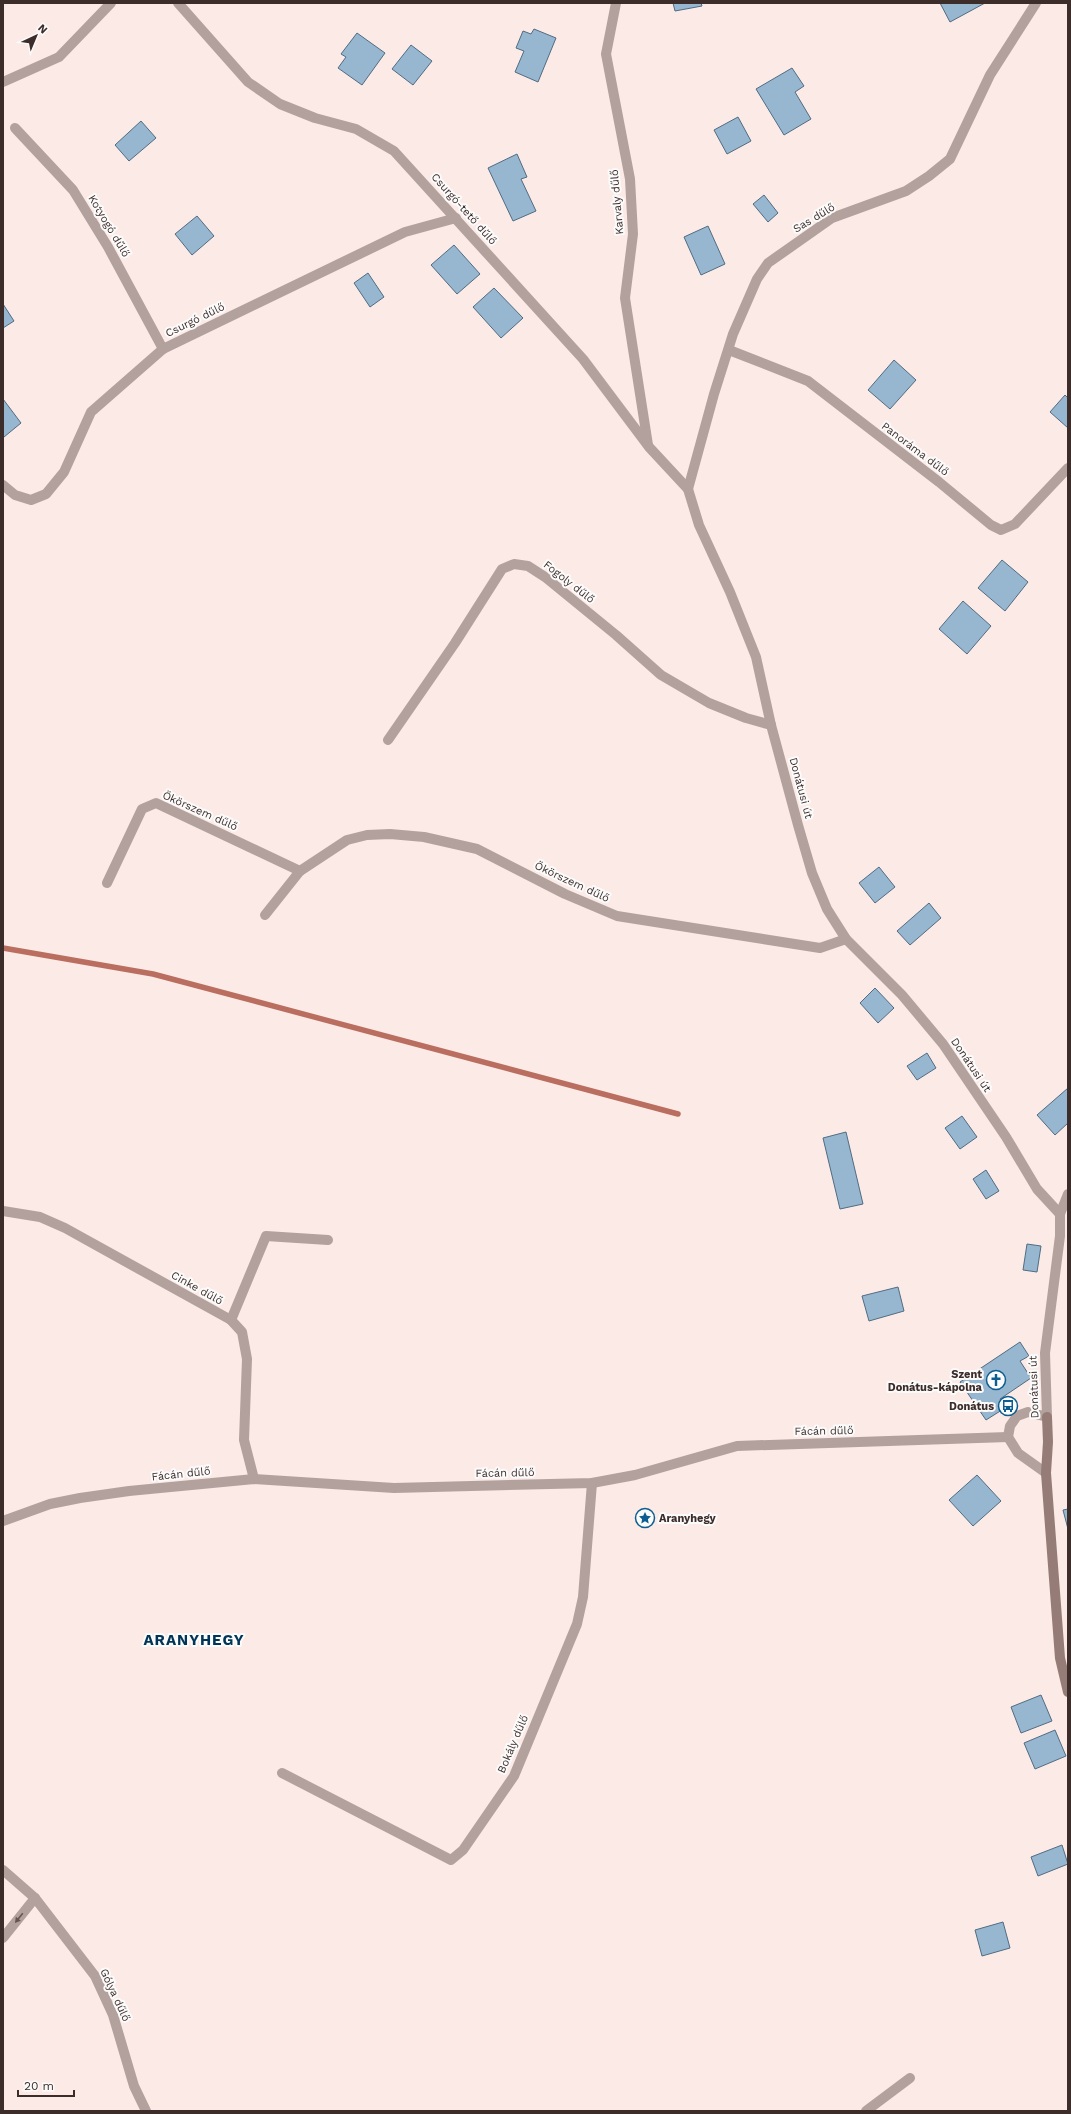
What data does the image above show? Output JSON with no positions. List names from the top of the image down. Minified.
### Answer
{"streets":{"street":["Karvaly dűlő","Csurgó-tető dűlő","Sas dűlő","Kotyogó dűlő","Csurgó dűlő","Panoráma dűlő","Fogoly dűlő","Donátusi út","Ökörszem dűlő","Cinke dűlő","Fácán dűlő","Bokály dűlő","Gólya dűlő"]},"crossings":[["Karvaly dűlő","Csurgó-tető dűlő"],["Csurgó-tető dűlő","Sas dűlő"],["Csurgó-tető dűlő","Csurgó dűlő"],["Csurgó-tető dűlő","Donátusi út"],["Sas dűlő","Panoráma dűlő"],["Sas dűlő","Donátusi út"],["Kotyogó dűlő","Csurgó dűlő"],["Fogoly dűlő","Donátusi út"],["Donátusi út","Ökörszem dűlő"],["Cinke dűlő","Fácán dűlő"],["Fácán dűlő","Bokály dűlő"]],"districts":["ARANYHEGY"],"places":{"church":["Szent Donátus-kápolna"],"bus stop":["Donátus"],"place":["Aranyhegy"]},"scale_bar":"20 m","north":"top right"}
